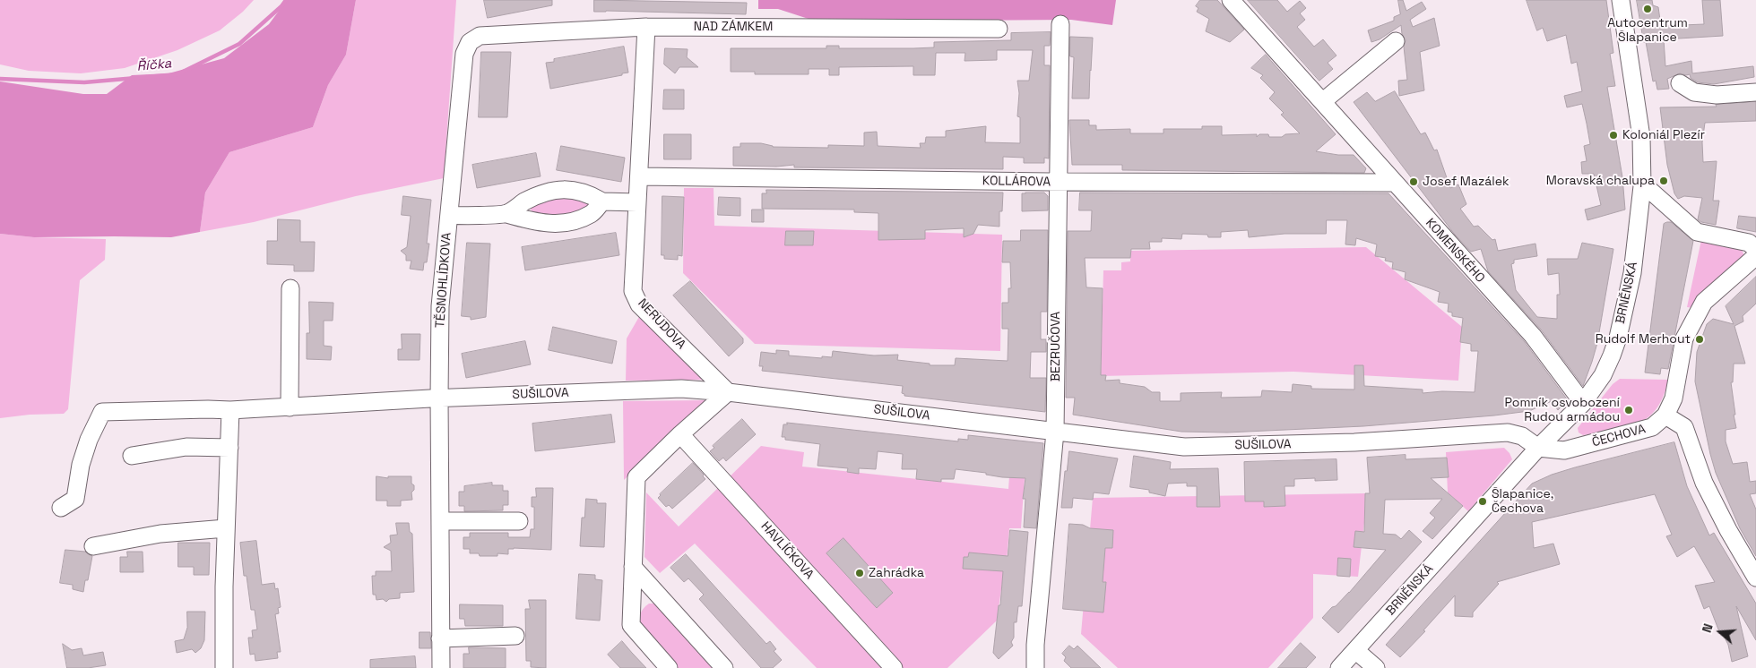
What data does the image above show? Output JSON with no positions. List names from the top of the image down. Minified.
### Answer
{"streets":{"street":["NAD ZÁMKEM","KOLLÁROVA","KOMENSKÉHO","TĚSNOHLÍDKOVA","BRNĚNSKÁ","NERUDOVA","BEZRUČOVA","SUŠILOVA","ČECHOVA","HAVLÍČKOVA"]},"crossings":[["NAD ZÁMKEM","TĚSNOHLÍDKOVA"],["NAD ZÁMKEM","NERUDOVA"],["KOLLÁROVA","KOMENSKÉHO"],["KOLLÁROVA","NERUDOVA"],["KOLLÁROVA","BEZRUČOVA"],["KOMENSKÉHO","BRNĚNSKÁ"],["TĚSNOHLÍDKOVA","SUŠILOVA"],["BRNĚNSKÁ","SUŠILOVA"],["BRNĚNSKÁ","ČECHOVA"],["NERUDOVA","SUŠILOVA"],["BEZRUČOVA","SUŠILOVA"],["SUŠILOVA","ČECHOVA"]],"water":["Říčka"],"places":["Autocentrum Šlapanice","Koloniál Plezír","Moravská chalupa","Josef Mazálek","Rudolf Merhout","Pomník osvobození Rudou armádou","Šlapanice, Čechova","Zahrádka"],"north":"left"}
